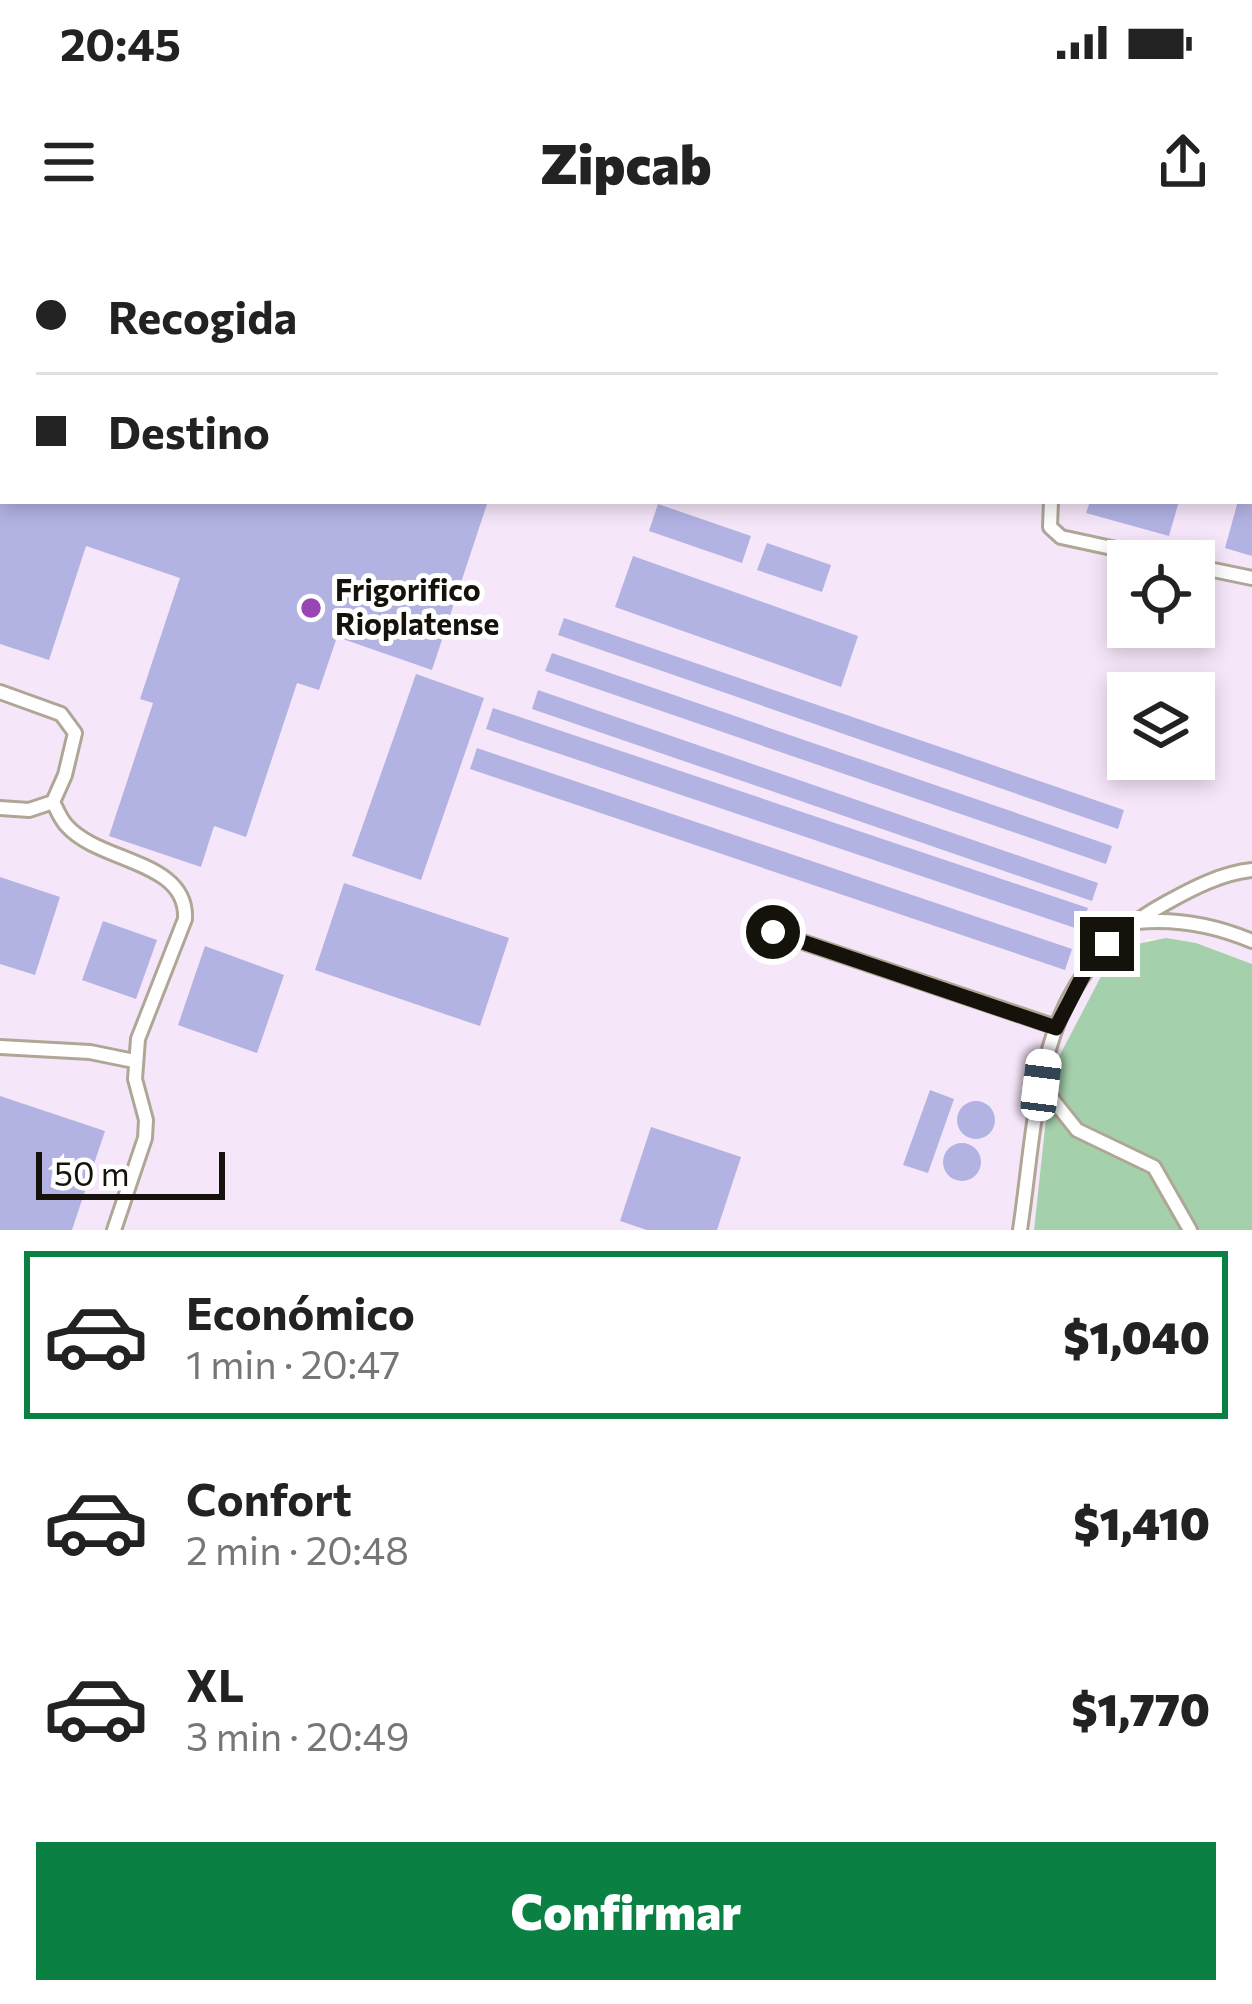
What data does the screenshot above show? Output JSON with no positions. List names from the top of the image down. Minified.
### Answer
{"places":["Frigorifico Rioplatense"],"scale_bar":"50 m","page":{"status":"20:45","header":"Zipcab","banner":["Recogida","Destino"],"scale":"50 m","list":[{"name":"Económico","note":"1 min · 20:47","value":"$1,040"},{"name":"Confort","note":"2 min · 20:48","value":"$1,410"},{"name":"XL","note":"3 min · 20:49","value":"$1,770"}],"buttons":"Confirmar"}}
